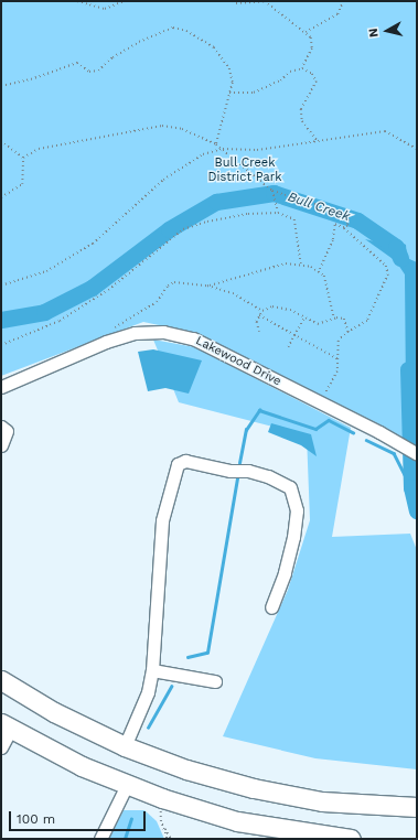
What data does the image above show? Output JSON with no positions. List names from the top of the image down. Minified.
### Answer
{"streets":{"street":["Lakewood Drive"]},"water":["Bull Creek"],"parks":["Bull Creek District Park"],"scale_bar":"100 m","north":"left"}
